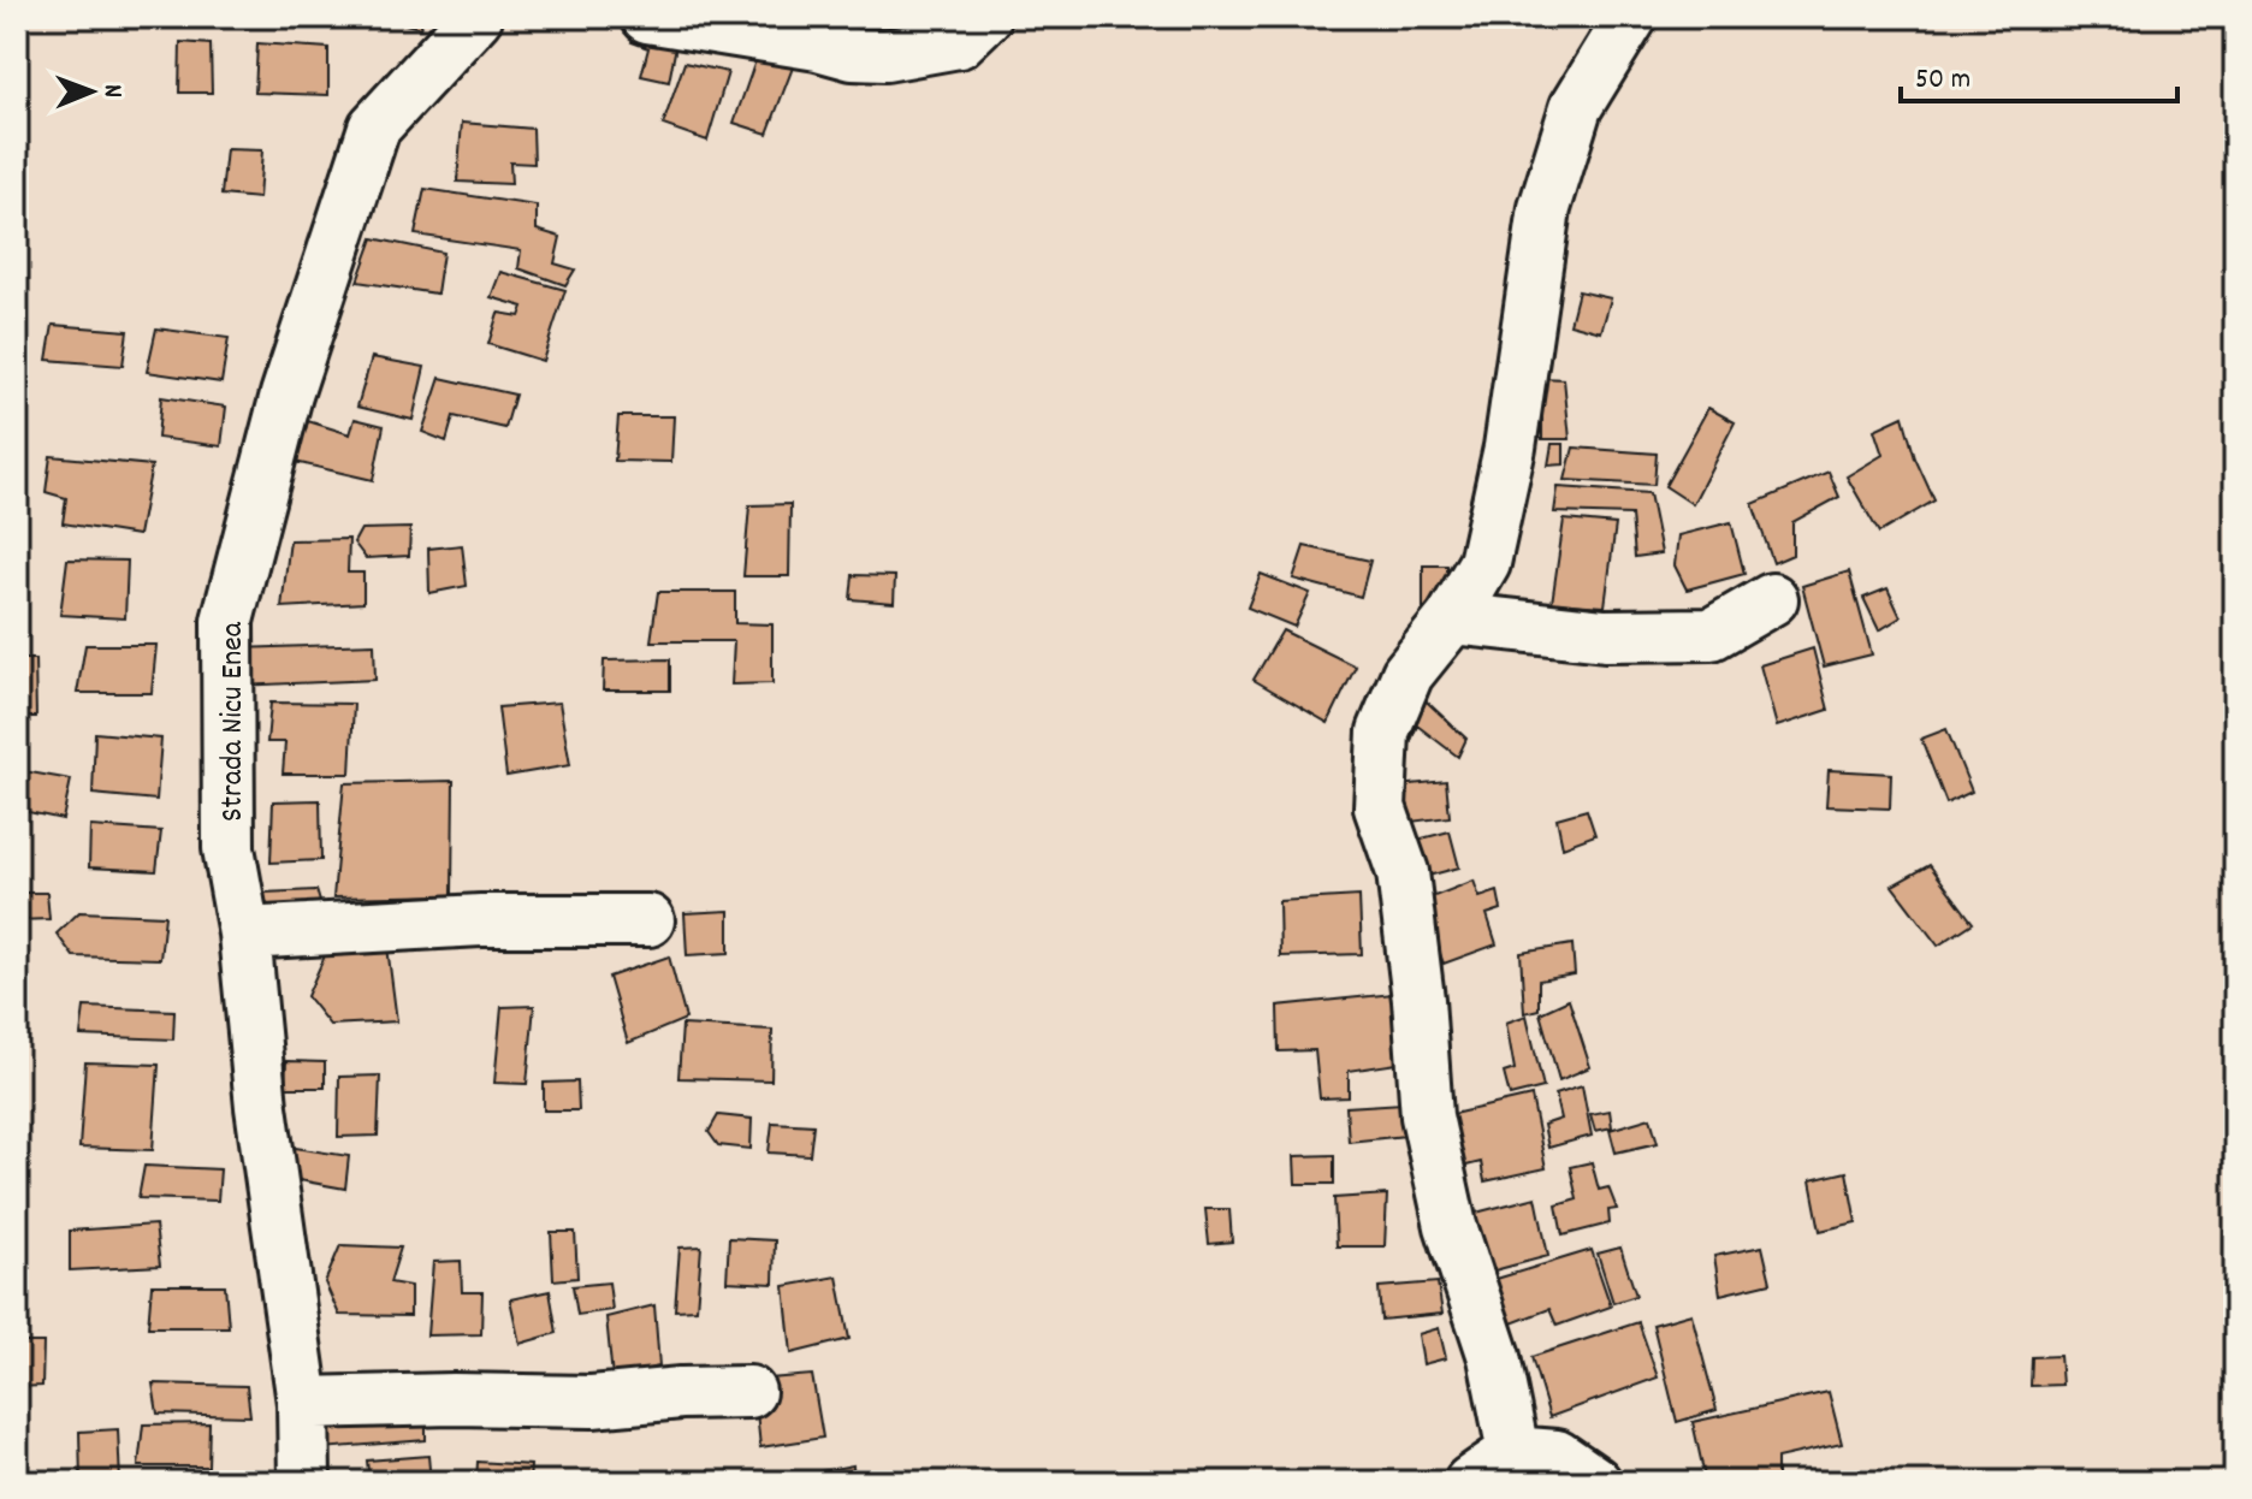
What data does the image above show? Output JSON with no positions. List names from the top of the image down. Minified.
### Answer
{"streets":{"street":["Strada Nicu Enea"]},"scale_bar":"50 m","north":"right"}
